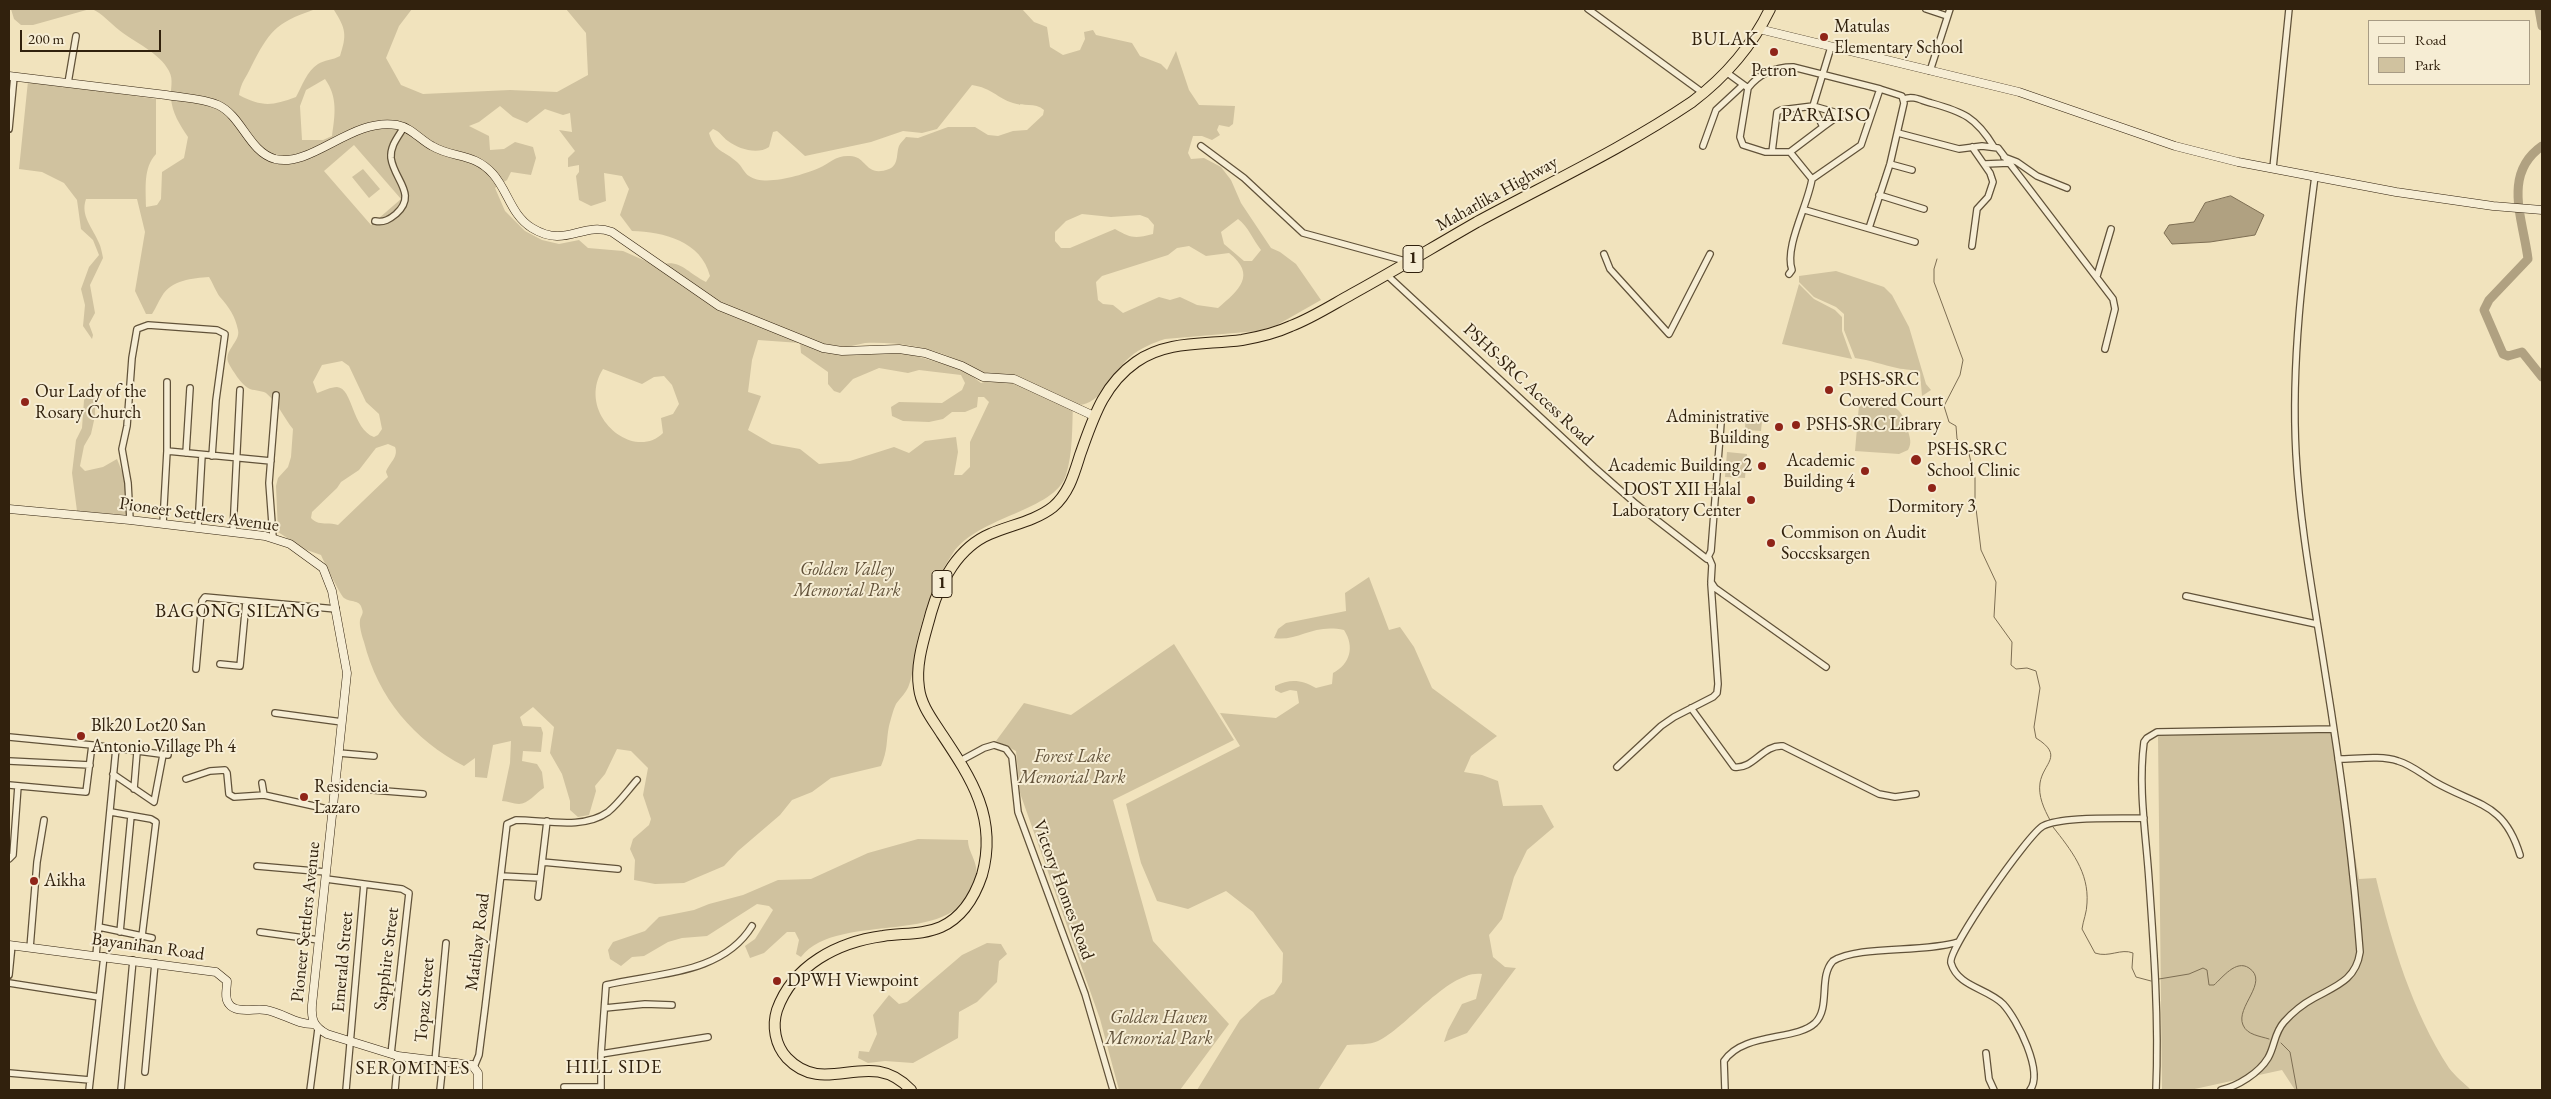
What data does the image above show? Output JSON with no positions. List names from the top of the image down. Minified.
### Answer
{"streets":{"highway":["Maharlika Highway","1"],"main road":["Pioneer Settlers Avenue","Bayanihan Road"],"street":["PSHS-SRC Access Road","Victory Homes Road","Matibay Road","Sapphire Street","Emerald Street","Topaz Street"]},"crossings":[["Maharlika Highway","1"],["Maharlika Highway","PSHS-SRC Access Road"],["Maharlika Highway","Victory Homes Road"],["1","Victory Homes Road"],["Pioneer Settlers Avenue","Bayanihan Road"],["Pioneer Settlers Avenue","Sapphire Street"],["Sapphire Street","Emerald Street"]],"districts":["BULAK","PARAISO","BAGONG SILANG","HILL SIDE","SEROMINES"],"parks":["Golden Valley Memorial Park","Forest Lake Memorial Park","Golden Haven Memorial Park"],"places":["Matulas Elementary School","Petron","PSHS-SRC Covered Court","Our Lady of the Rosary Church","PSHS-SRC Library","Administrative Building","PSHS-SRC School Clinic","Academic Building 2","Academic Building 4","Dormitory 3","DOST XII Halal Laboratory Center","Commison on Audit Soccsksargen","Blk20 Lot20 San Antonio Village Ph 4","Residencia Lazaro","Aikha","DPWH Viewpoint"],"legend":["Road","Park"],"scale_bar":"200 m"}
